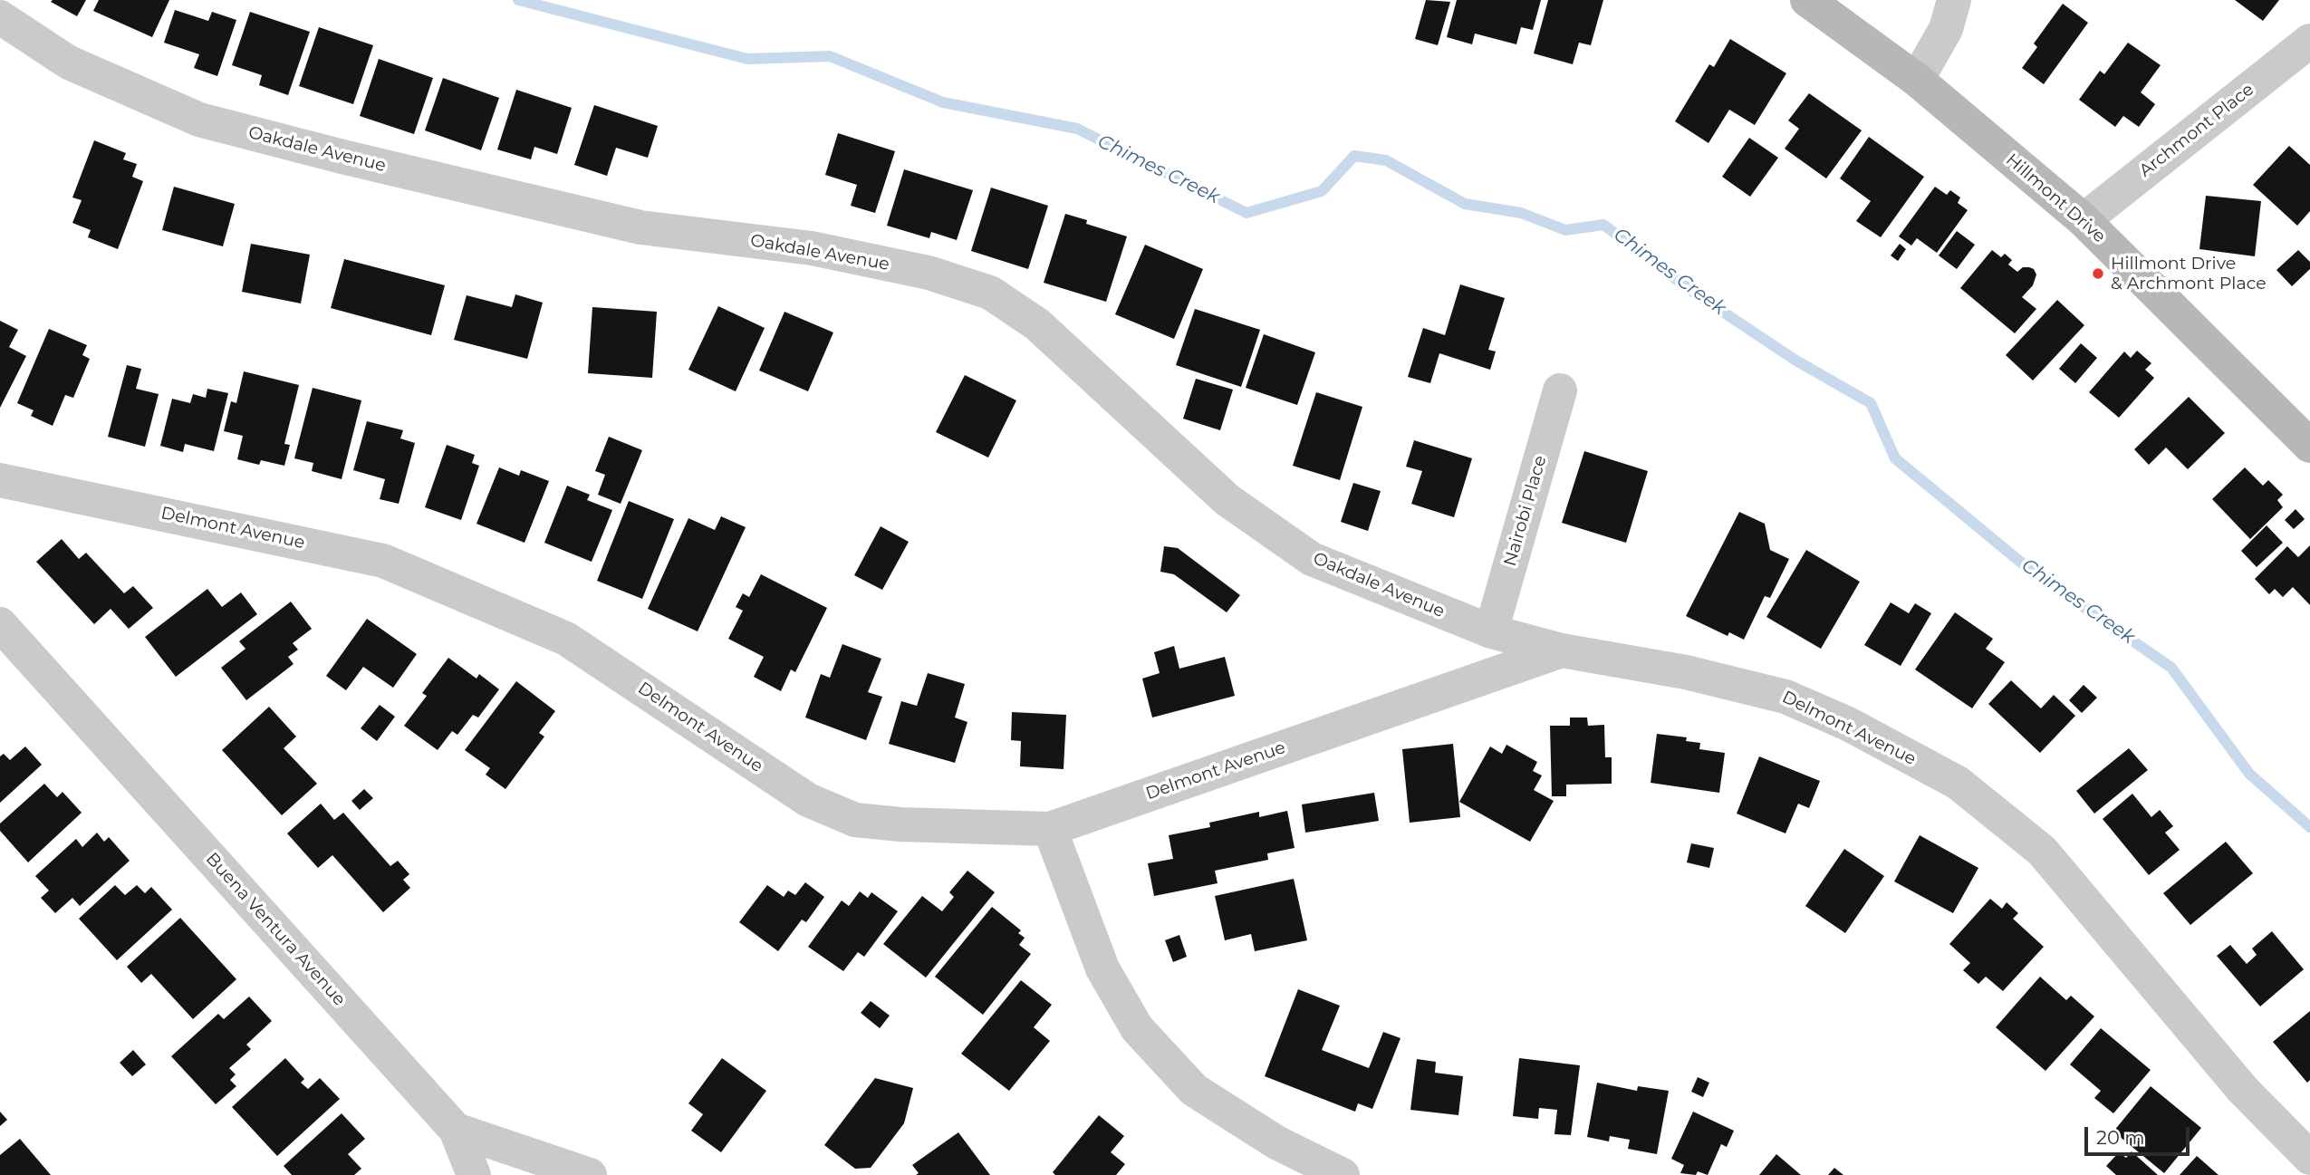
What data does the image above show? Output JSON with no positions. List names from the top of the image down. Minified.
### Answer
{"streets":{"street":["Archmont Place","Oakdale Avenue","Hillmont Drive","Nairobi Place","Delmont Avenue","Buena Ventura Avenue"]},"crossings":[["Archmont Place","Hillmont Drive"],["Oakdale Avenue","Nairobi Place"],["Oakdale Avenue","Delmont Avenue"]],"water":["Chimes Creek"],"places":["Hillmont Drive & Archmont Place"],"scale_bar":"20 m"}
